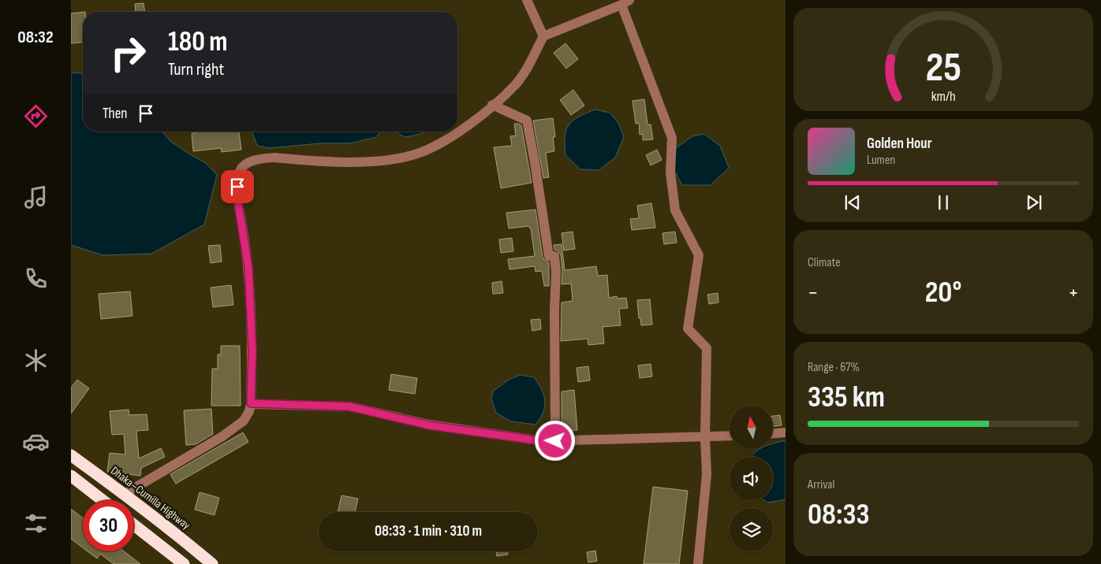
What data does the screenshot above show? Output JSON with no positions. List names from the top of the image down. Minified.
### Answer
{"streets":{"highway":["Dhaka–Cumilla Highway"]},"north":"top","page":{"tabs":"08:32","turn":["180 m","Turn right"],"then":"Then","song":["Golden Hour","Lumen"],"tile":["Climate",["Range · 67%","335 km"],["Arrival","08:33"]],"heat":["−","20°","+"],"limit":"30","trip":"08:33 · 1 min · 310 m","gauge":["25","km/h"]}}
